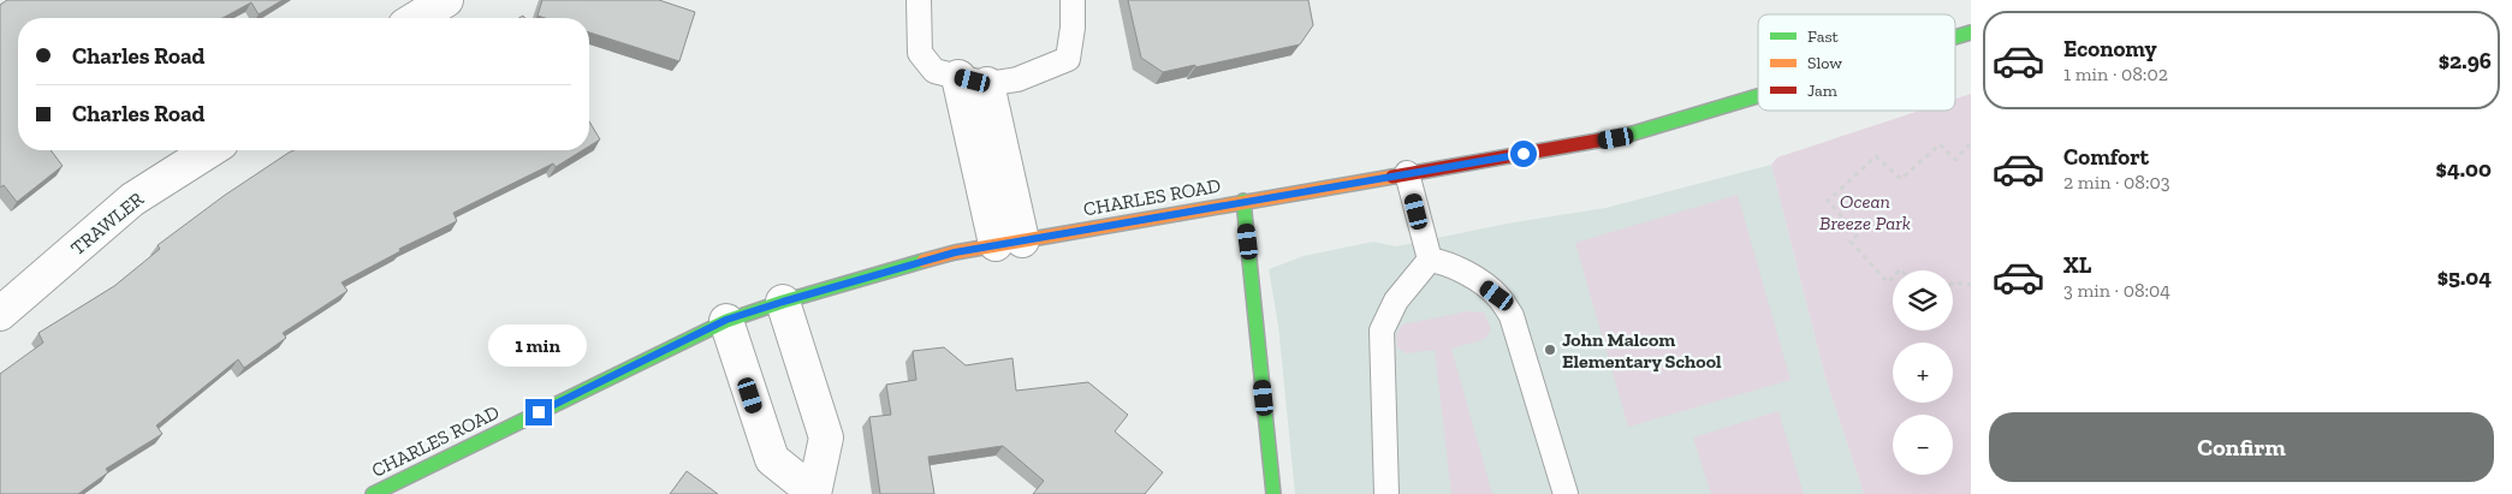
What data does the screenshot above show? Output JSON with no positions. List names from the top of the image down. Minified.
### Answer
{"streets":{"street":["CHARLES ROAD","TRAWLER"]},"parks":["Ocean Breeze Park"],"places":["John Malcom Elementary School"],"legend":["Fast","Slow","Jam"],"page":{"list":[{"name":"Economy","note":"1 min · 08:02","value":"$2.96"},{"name":"Comfort","note":"2 min · 08:03","value":"$4.00"},{"name":"XL","note":"3 min · 08:04","value":"$5.04"}],"banner":["Charles Road","Charles Road"],"map_buttons":["+","−"],"bubble":"1 min","buttons":"Confirm"}}
